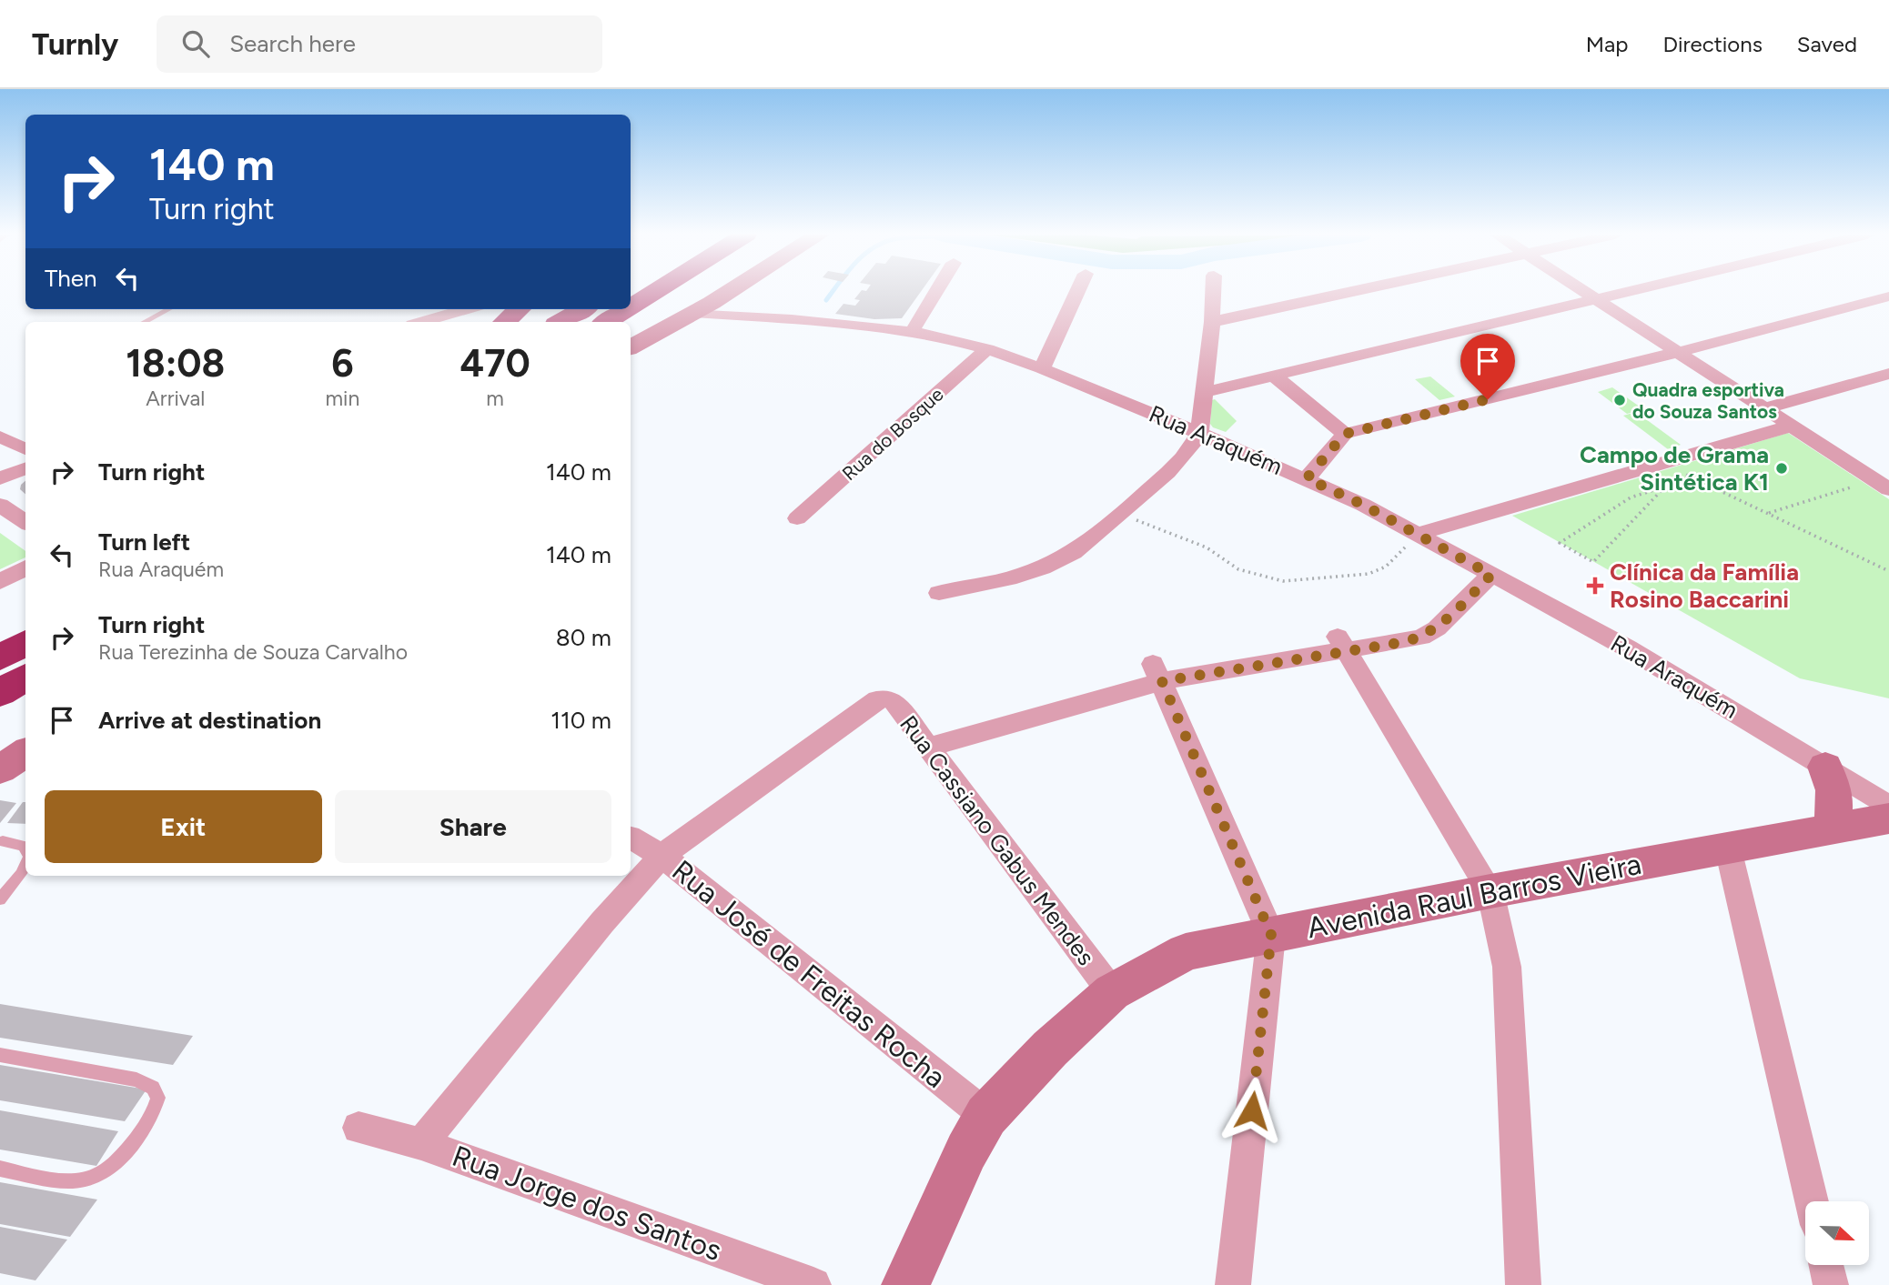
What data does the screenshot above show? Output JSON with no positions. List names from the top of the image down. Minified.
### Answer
{"streets":{"street":["Rua do Bosque","Rua Araquém","Rua Cassiano Gabus Mendes","Avenida Raul Barros Vieira","Rua José de Freitas Rocha","Rua Jorge dos Santos"]},"crossings":[["Rua do Bosque","Rua Araquém"],["Rua Cassiano Gabus Mendes","Avenida Raul Barros Vieira"],["Rua Cassiano Gabus Mendes","Rua José de Freitas Rocha"],["Avenida Raul Barros Vieira","Rua José de Freitas Rocha"]],"places":{"other":["Quadra esportiva do Souza Santos","Campo de Grama Sintética K1"],"health":["Clínica da Família Rosino Baccarini"]},"north":"right","page":{"header":"Turnly","search":"Search here","nav":["Map","Directions","Saved"],"turn":["140 m","Turn right"],"then":"Then","eta":["18:08","Arrival","6","min","470","m"],"list":[{"name":"Turn right","value":"140 m"},{"name":"Turn left","note":"Rua Araquém","value":"140 m"},{"name":"Turn right","note":"Rua Terezinha de Souza Carvalho","value":"80 m"},{"name":"Arrive at destination","value":"110 m"}],"buttons":["Exit","Share"]}}
